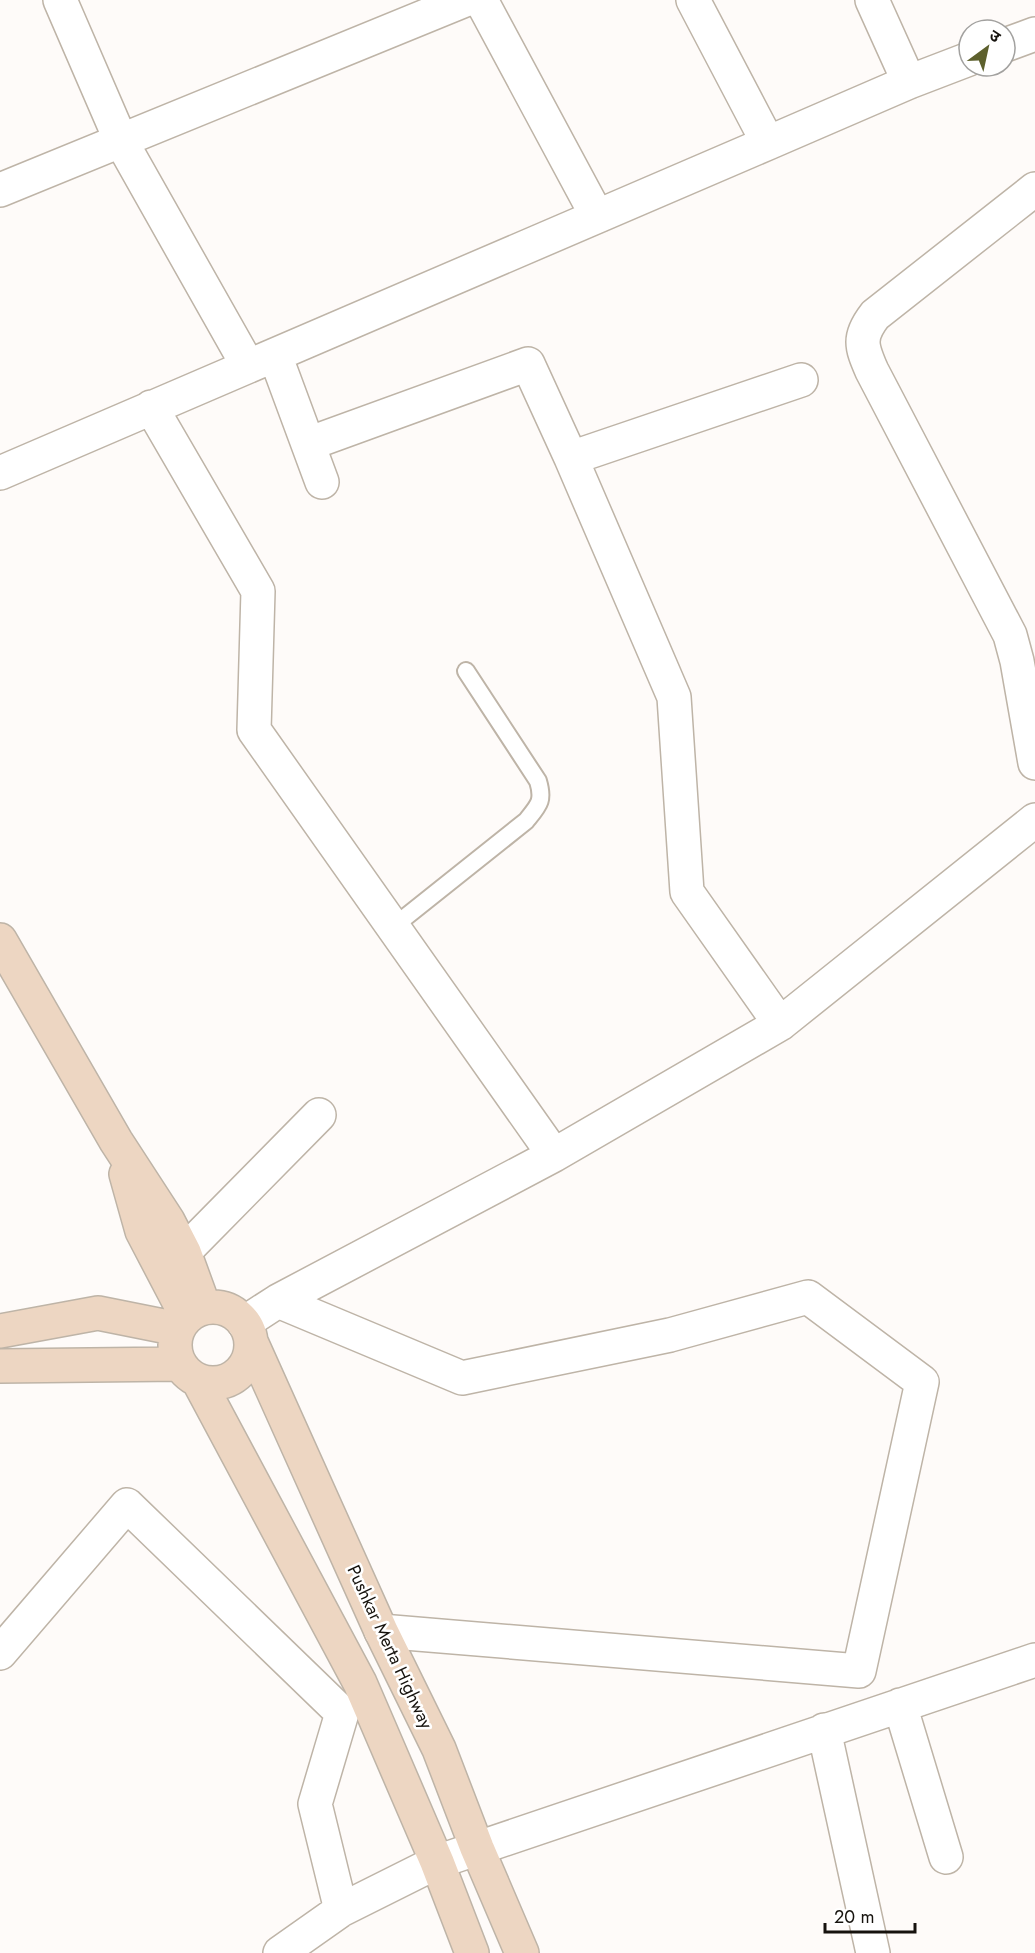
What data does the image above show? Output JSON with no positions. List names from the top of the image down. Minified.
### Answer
{"streets":{"street":["Pushkar Merta Highway"]},"scale_bar":"20 m","north":"top right"}
